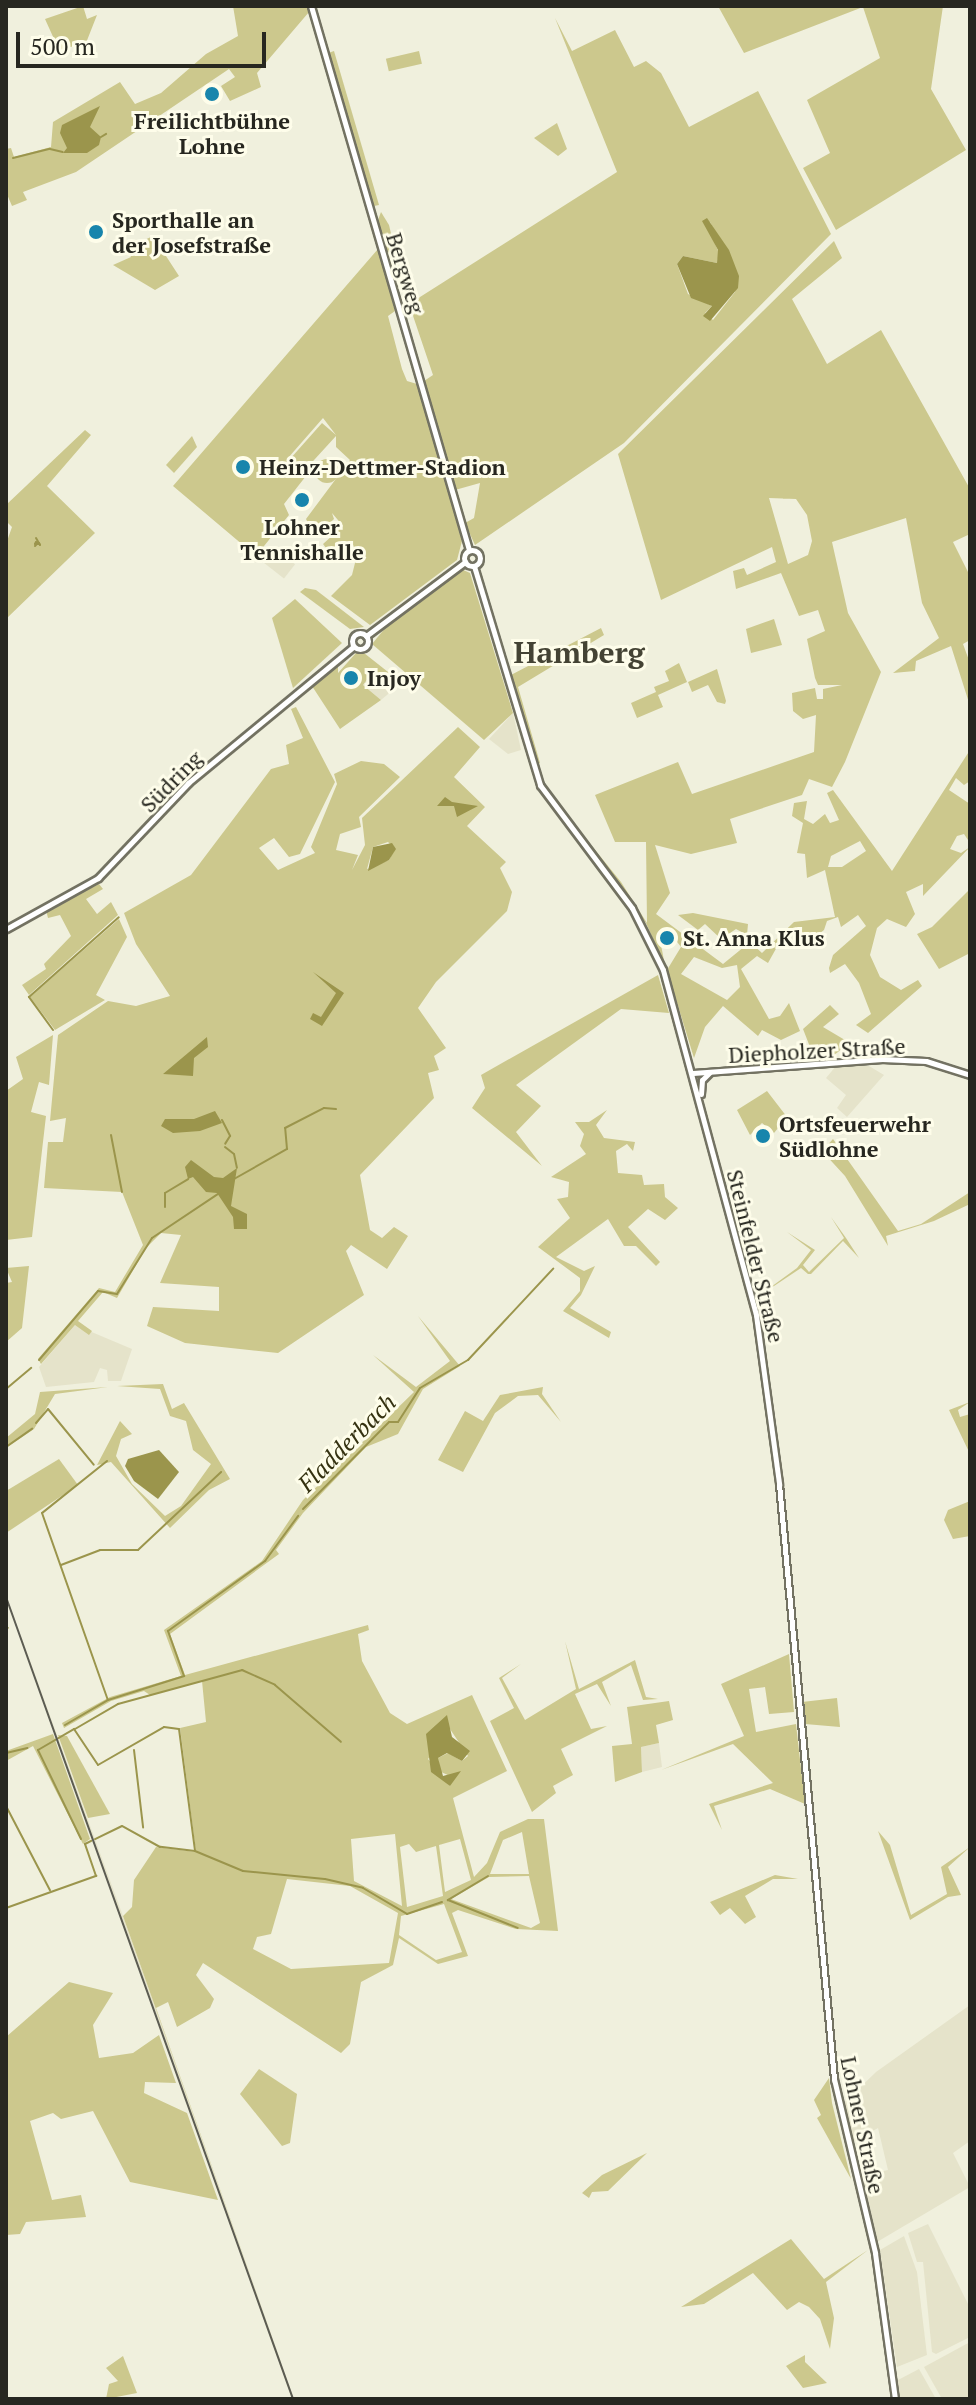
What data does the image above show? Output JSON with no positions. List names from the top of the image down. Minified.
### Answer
{"streets":{"main road":["Bergweg","Südring","Diepholzer Straße","Steinfelder Straße","Lohner Straße"]},"crossings":[["Bergweg","Steinfelder Straße"],["Diepholzer Straße","Steinfelder Straße"],["Steinfelder Straße","Lohner Straße"]],"districts":["Hamberg"],"water":["Fladderbach"],"places":["Freilichtbühne Lohne","Sporthalle an der Josefstraße","Heinz-Dettmer-Stadion","Lohner Tennishalle","Injoy","St. Anna Klus","Ortsfeuerwehr Südlohne"],"scale_bar":"500 m"}
